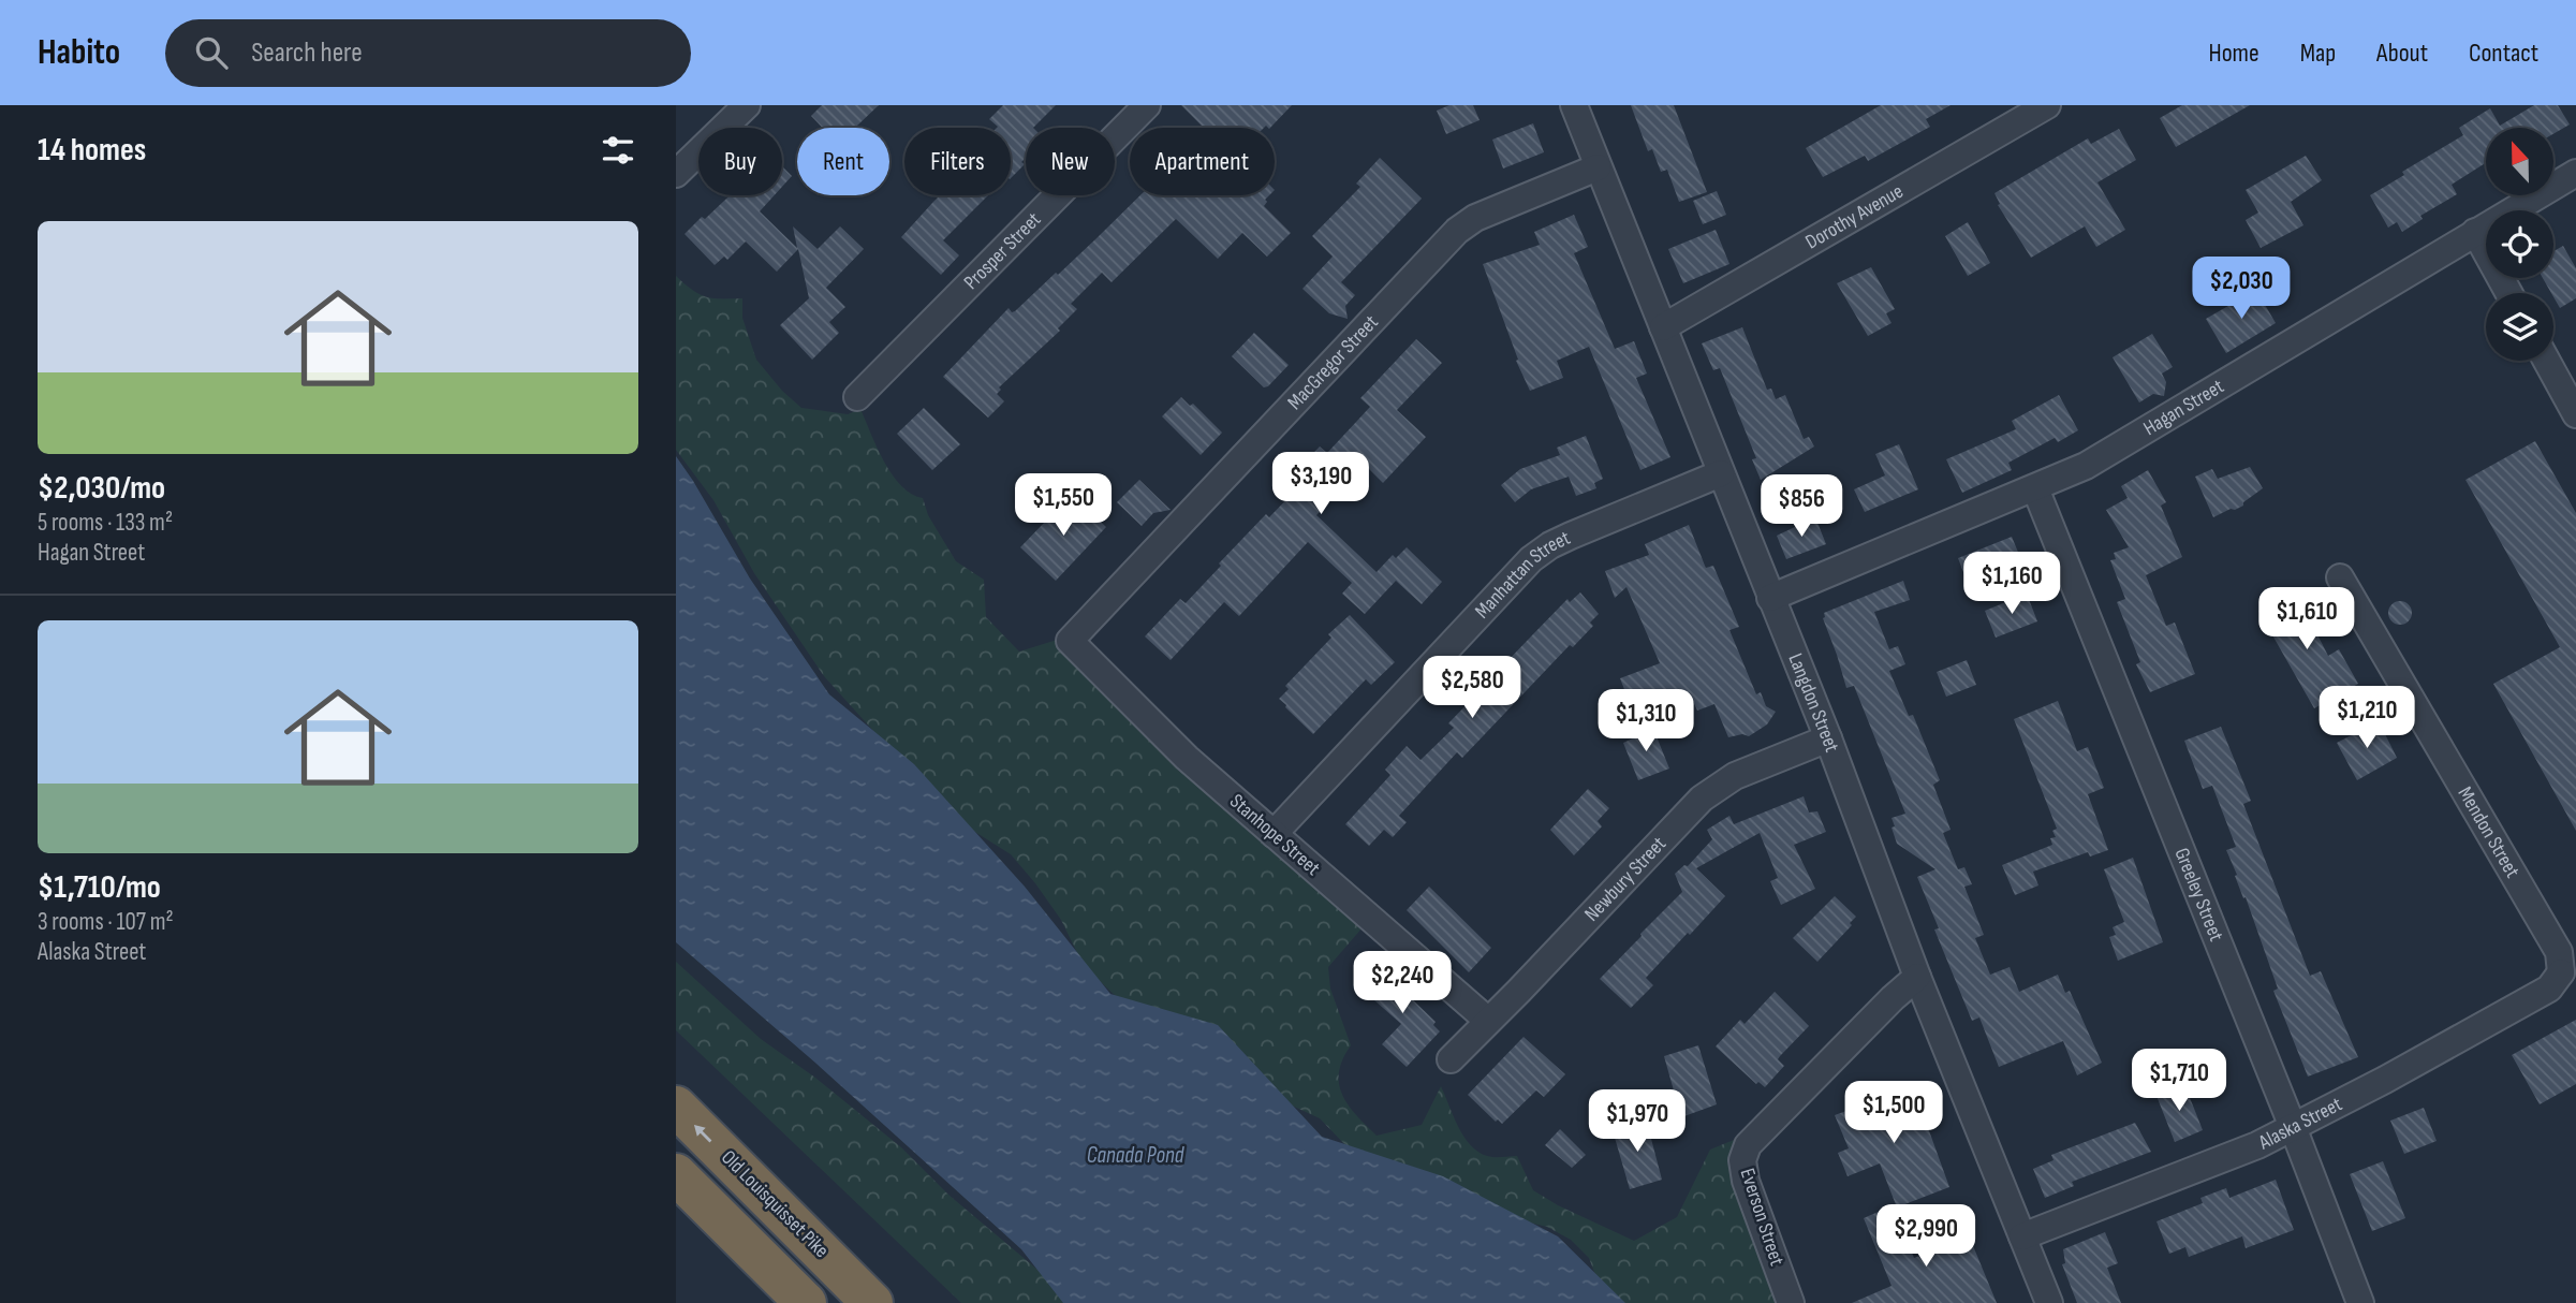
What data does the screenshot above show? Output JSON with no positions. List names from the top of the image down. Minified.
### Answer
{"streets":{"highway":["Old Louisquisset Pike"],"street":["Dorothy Avenue","Prosper Street","MacGregor Street","Hagan Street","Manhattan Street","Langdon Street","Mendon Street","Stanhope Street","Newbury Street","Greeley Street","Alaska Street","Everson Street"]},"crossings":[["Dorothy Avenue","Langdon Street"],["MacGregor Street","Langdon Street"],["MacGregor Street","Stanhope Street"],["Hagan Street","Langdon Street"],["Hagan Street","Greeley Street"],["Manhattan Street","Langdon Street"],["Manhattan Street","Stanhope Street"],["Langdon Street","Newbury Street"],["Langdon Street","Alaska Street"],["Langdon Street","Everson Street"],["Mendon Street","Alaska Street"],["Stanhope Street","Newbury Street"],["Greeley Street","Alaska Street"]],"water":["Canada Pond"],"north":"top","page":{"header":"Habito","search":"Search here","nav":["Home","Map","About","Contact"],"heading":"14 homes","chip":["Buy","Rent","Filters","New","Apartment"],"list":[{"name":"$2,030/mo","note":"5 rooms · 133 m² · Hagan Street"},{"name":"$1,710/mo","note":"3 rooms · 107 m² · Alaska Street"}],"price":["$2,030","$3,190","$1,550","$856","$1,160","$1,610","$2,580","$1,210","$1,310","$2,240","$1,710","$1,500","$1,970","$2,990"]}}
